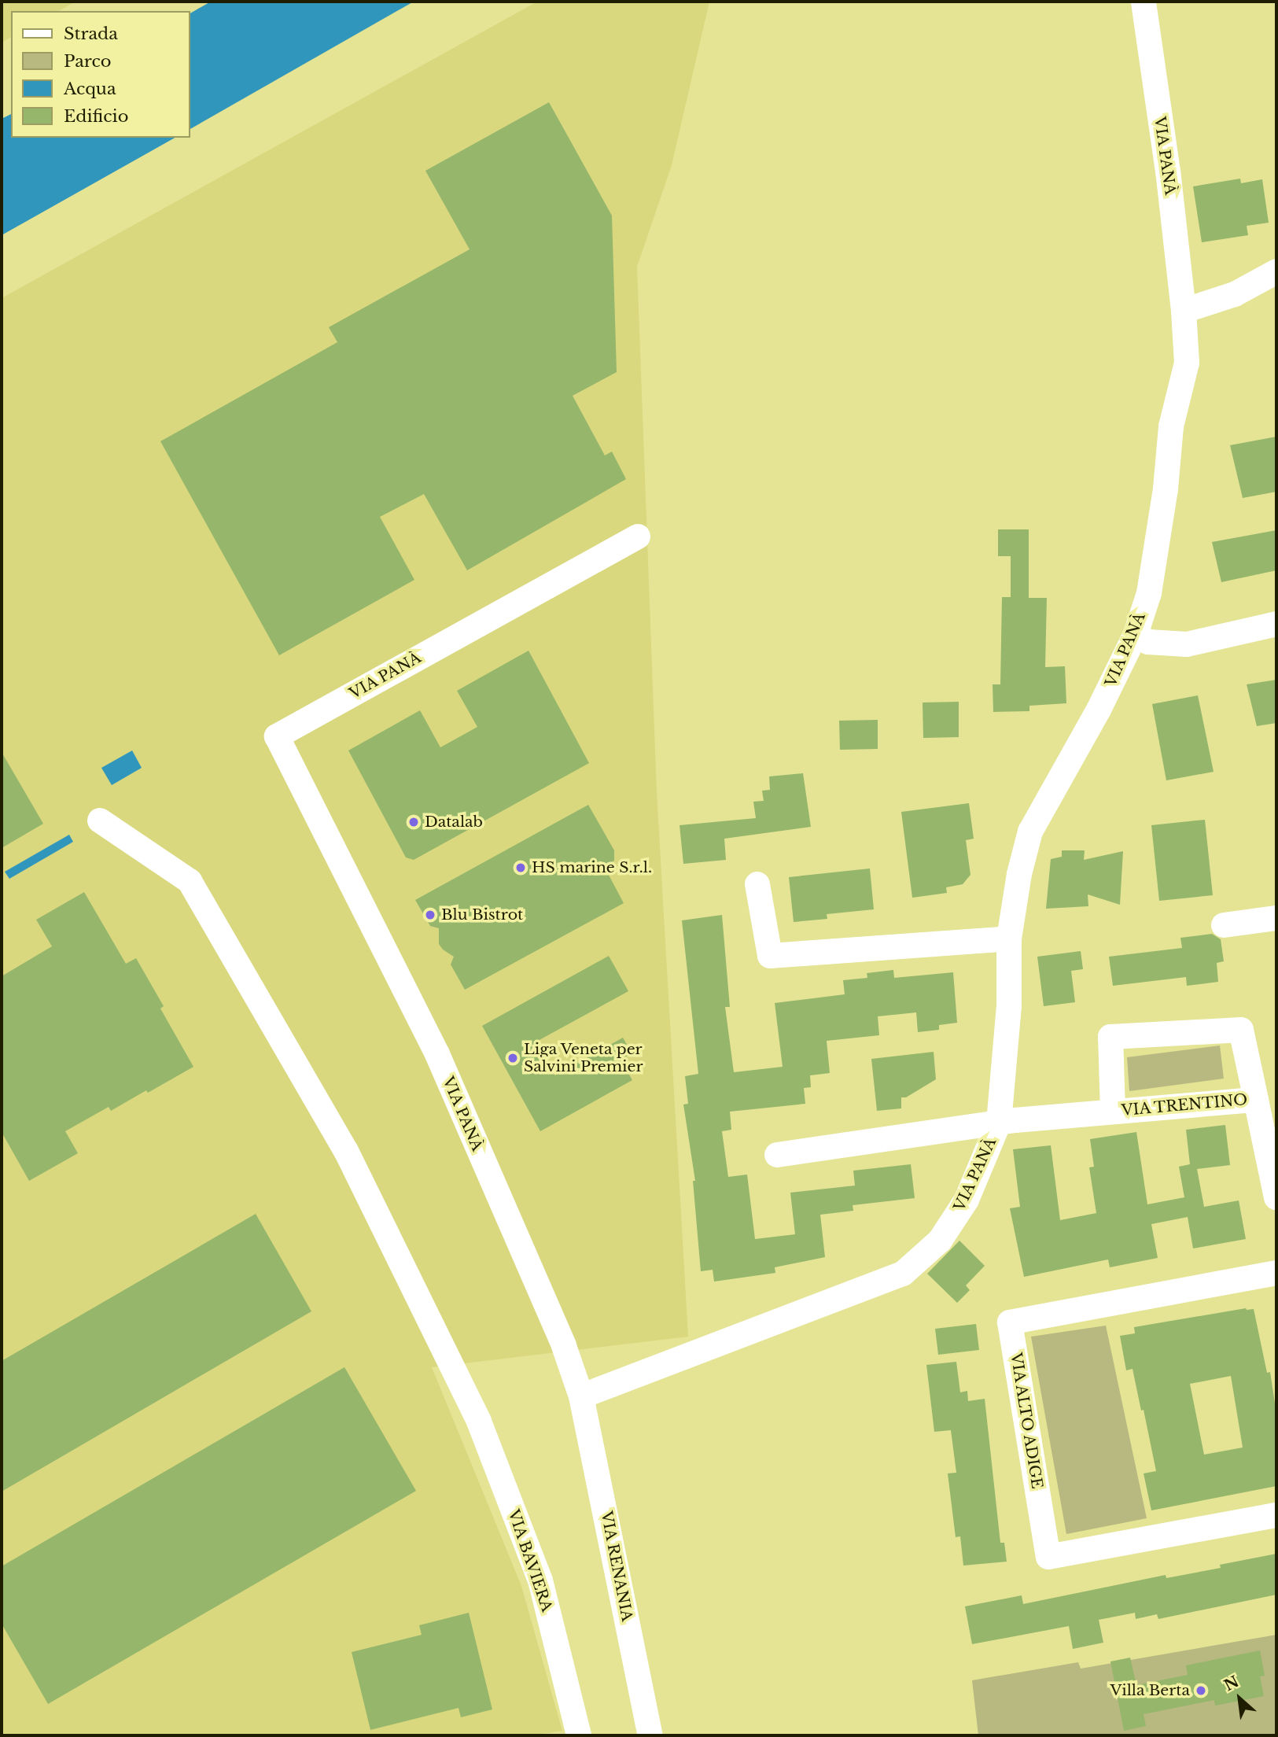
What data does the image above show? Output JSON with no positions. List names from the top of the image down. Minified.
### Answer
{"streets":{"street":["VIA PANÀ","VIA TRENTINO","VIA ALTO ADIGE","VIA BAVIERA","VIA RENANIA"]},"crossings":[["VIA PANÀ","VIA TRENTINO"],["VIA PANÀ","VIA RENANIA"]],"places":["Datalab","HS marine S.r.l.","Blu Bistrot","Liga Veneta per Salvini Premier","Villa Berta"],"legend":["Strada","Parco","Acqua","Edificio"],"north":"top left"}
